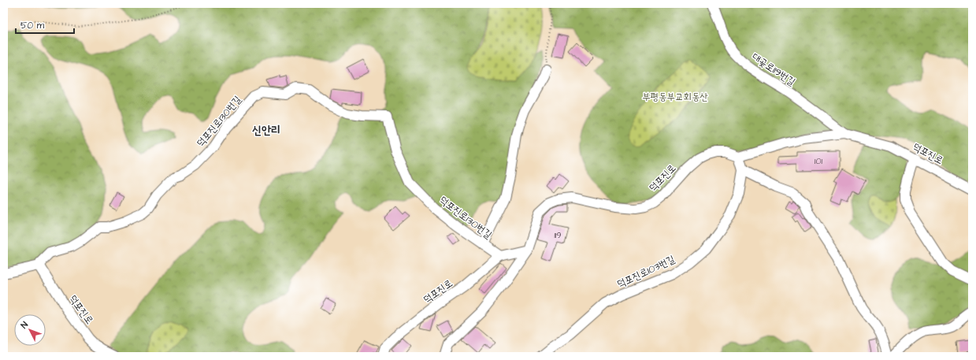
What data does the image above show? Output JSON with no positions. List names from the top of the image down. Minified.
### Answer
{"streets":{"street":["대곶로119번길","덕포진로130번길","덕포진로","덕포진로103번길"]},"crossings":[["대곶로119번길","덕포진로"],["덕포진로130번길","덕포진로"],["덕포진로","덕포진로103번길"]],"districts":["신안리"],"parks":["부평동부교회동산"],"house_numbers":["101","119"],"scale_bar":"50 m","north":"top left"}
